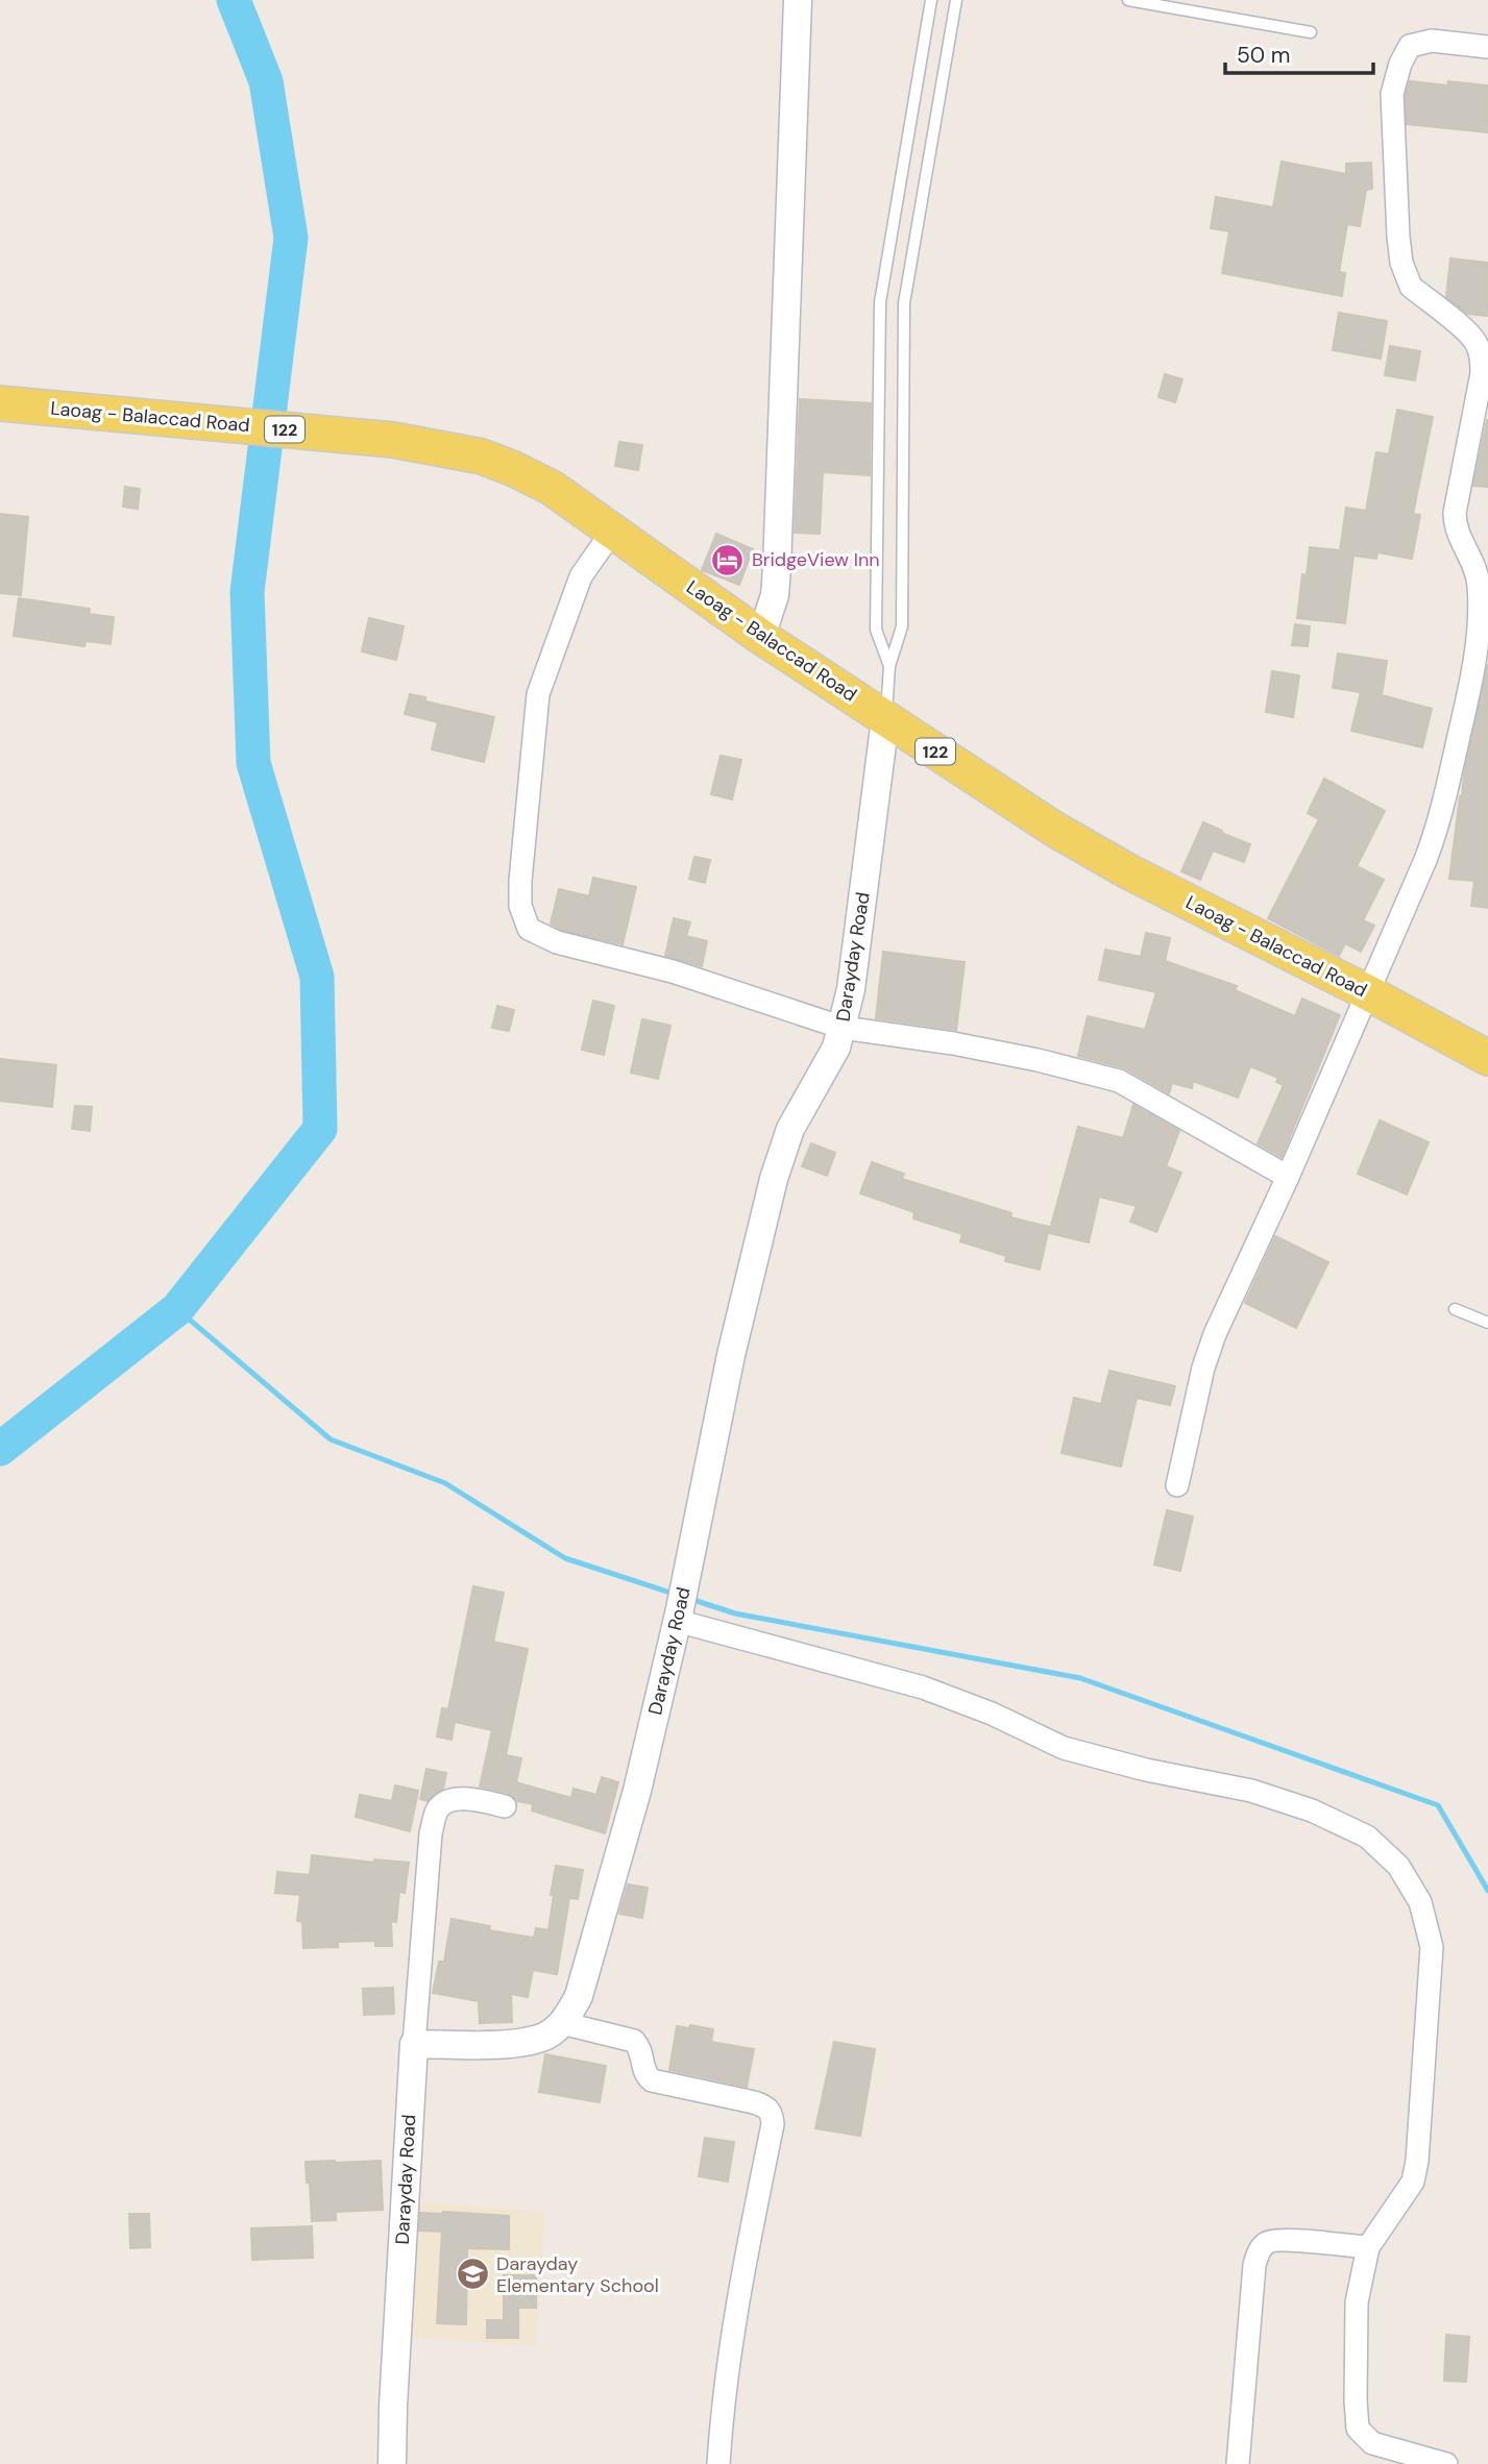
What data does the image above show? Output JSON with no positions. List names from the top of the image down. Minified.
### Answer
{"streets":{"main road":["Laoag - Balaccad Road","122"],"street":["Darayday Road"]},"crossings":[["Laoag - Balaccad Road","Darayday Road"]],"places":{"hotel":["BridgeView Inn"],"school or university":["Darayday Elementary School"]},"scale_bar":"50 m"}
